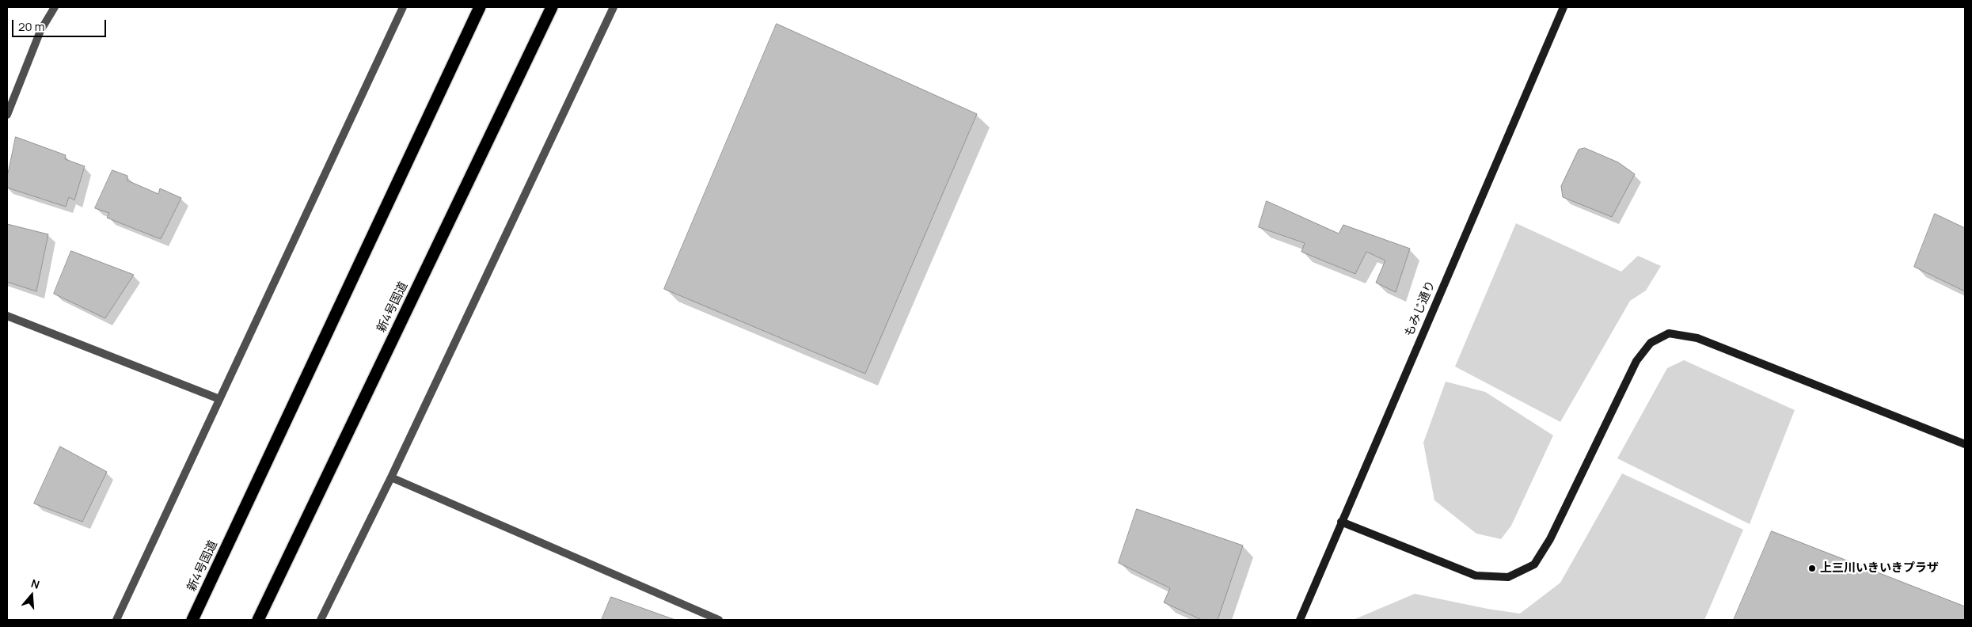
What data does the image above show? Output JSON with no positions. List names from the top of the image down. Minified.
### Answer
{"streets":{"highway":["新4号国道"],"street":["もみじ通り"]},"places":["上三川いきいきプラザ"],"scale_bar":"20 m","north":"top"}
